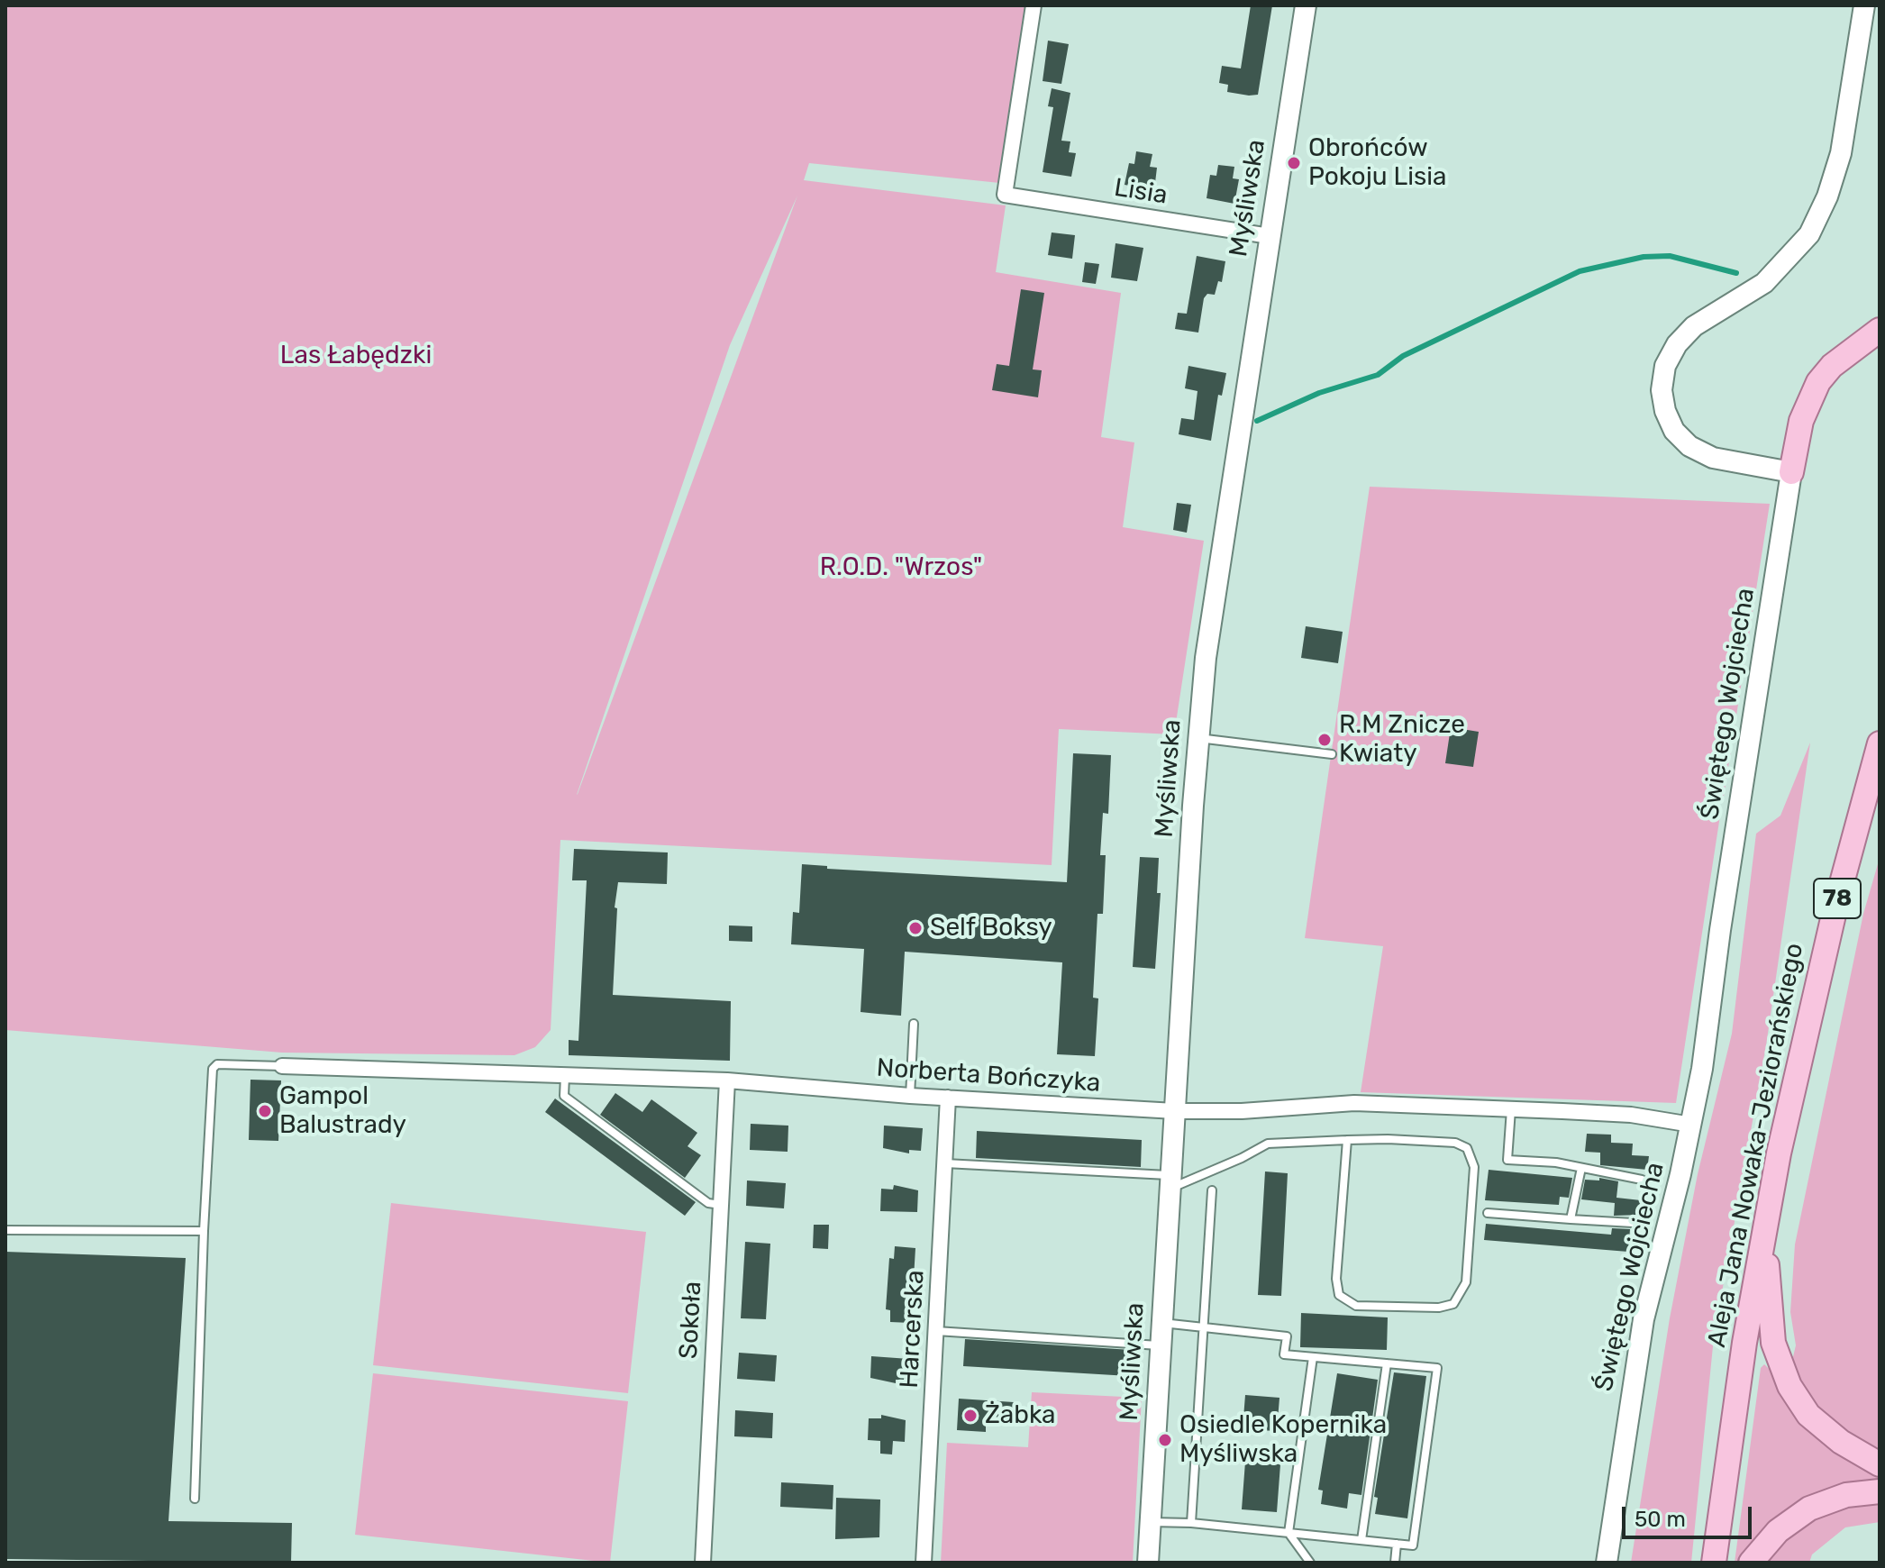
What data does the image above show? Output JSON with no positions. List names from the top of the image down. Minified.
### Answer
{"streets":{"main road":["78","Aleja Jana Nowaka-Jeziorańskiego"],"street":["Lisia","Myśliwska","Świętego Wojciecha","Norberta Bończyka","Sokoła","Harcerska"]},"crossings":[["Lisia","Myśliwska"],["Myśliwska","Norberta Bończyka"],["Świętego Wojciecha","Norberta Bończyka"],["Norberta Bończyka","Sokoła"],["Norberta Bończyka","Harcerska"]],"parks":["Las Łabędzki","R.O.D. \"Wrzos\""],"places":["Obrońców Pokoju Lisia","R.M Znicze Kwiaty","Self Boksy","Gampol Balustrady","Żabka","Osiedle Kopernika Myśliwska"],"scale_bar":"50 m"}
